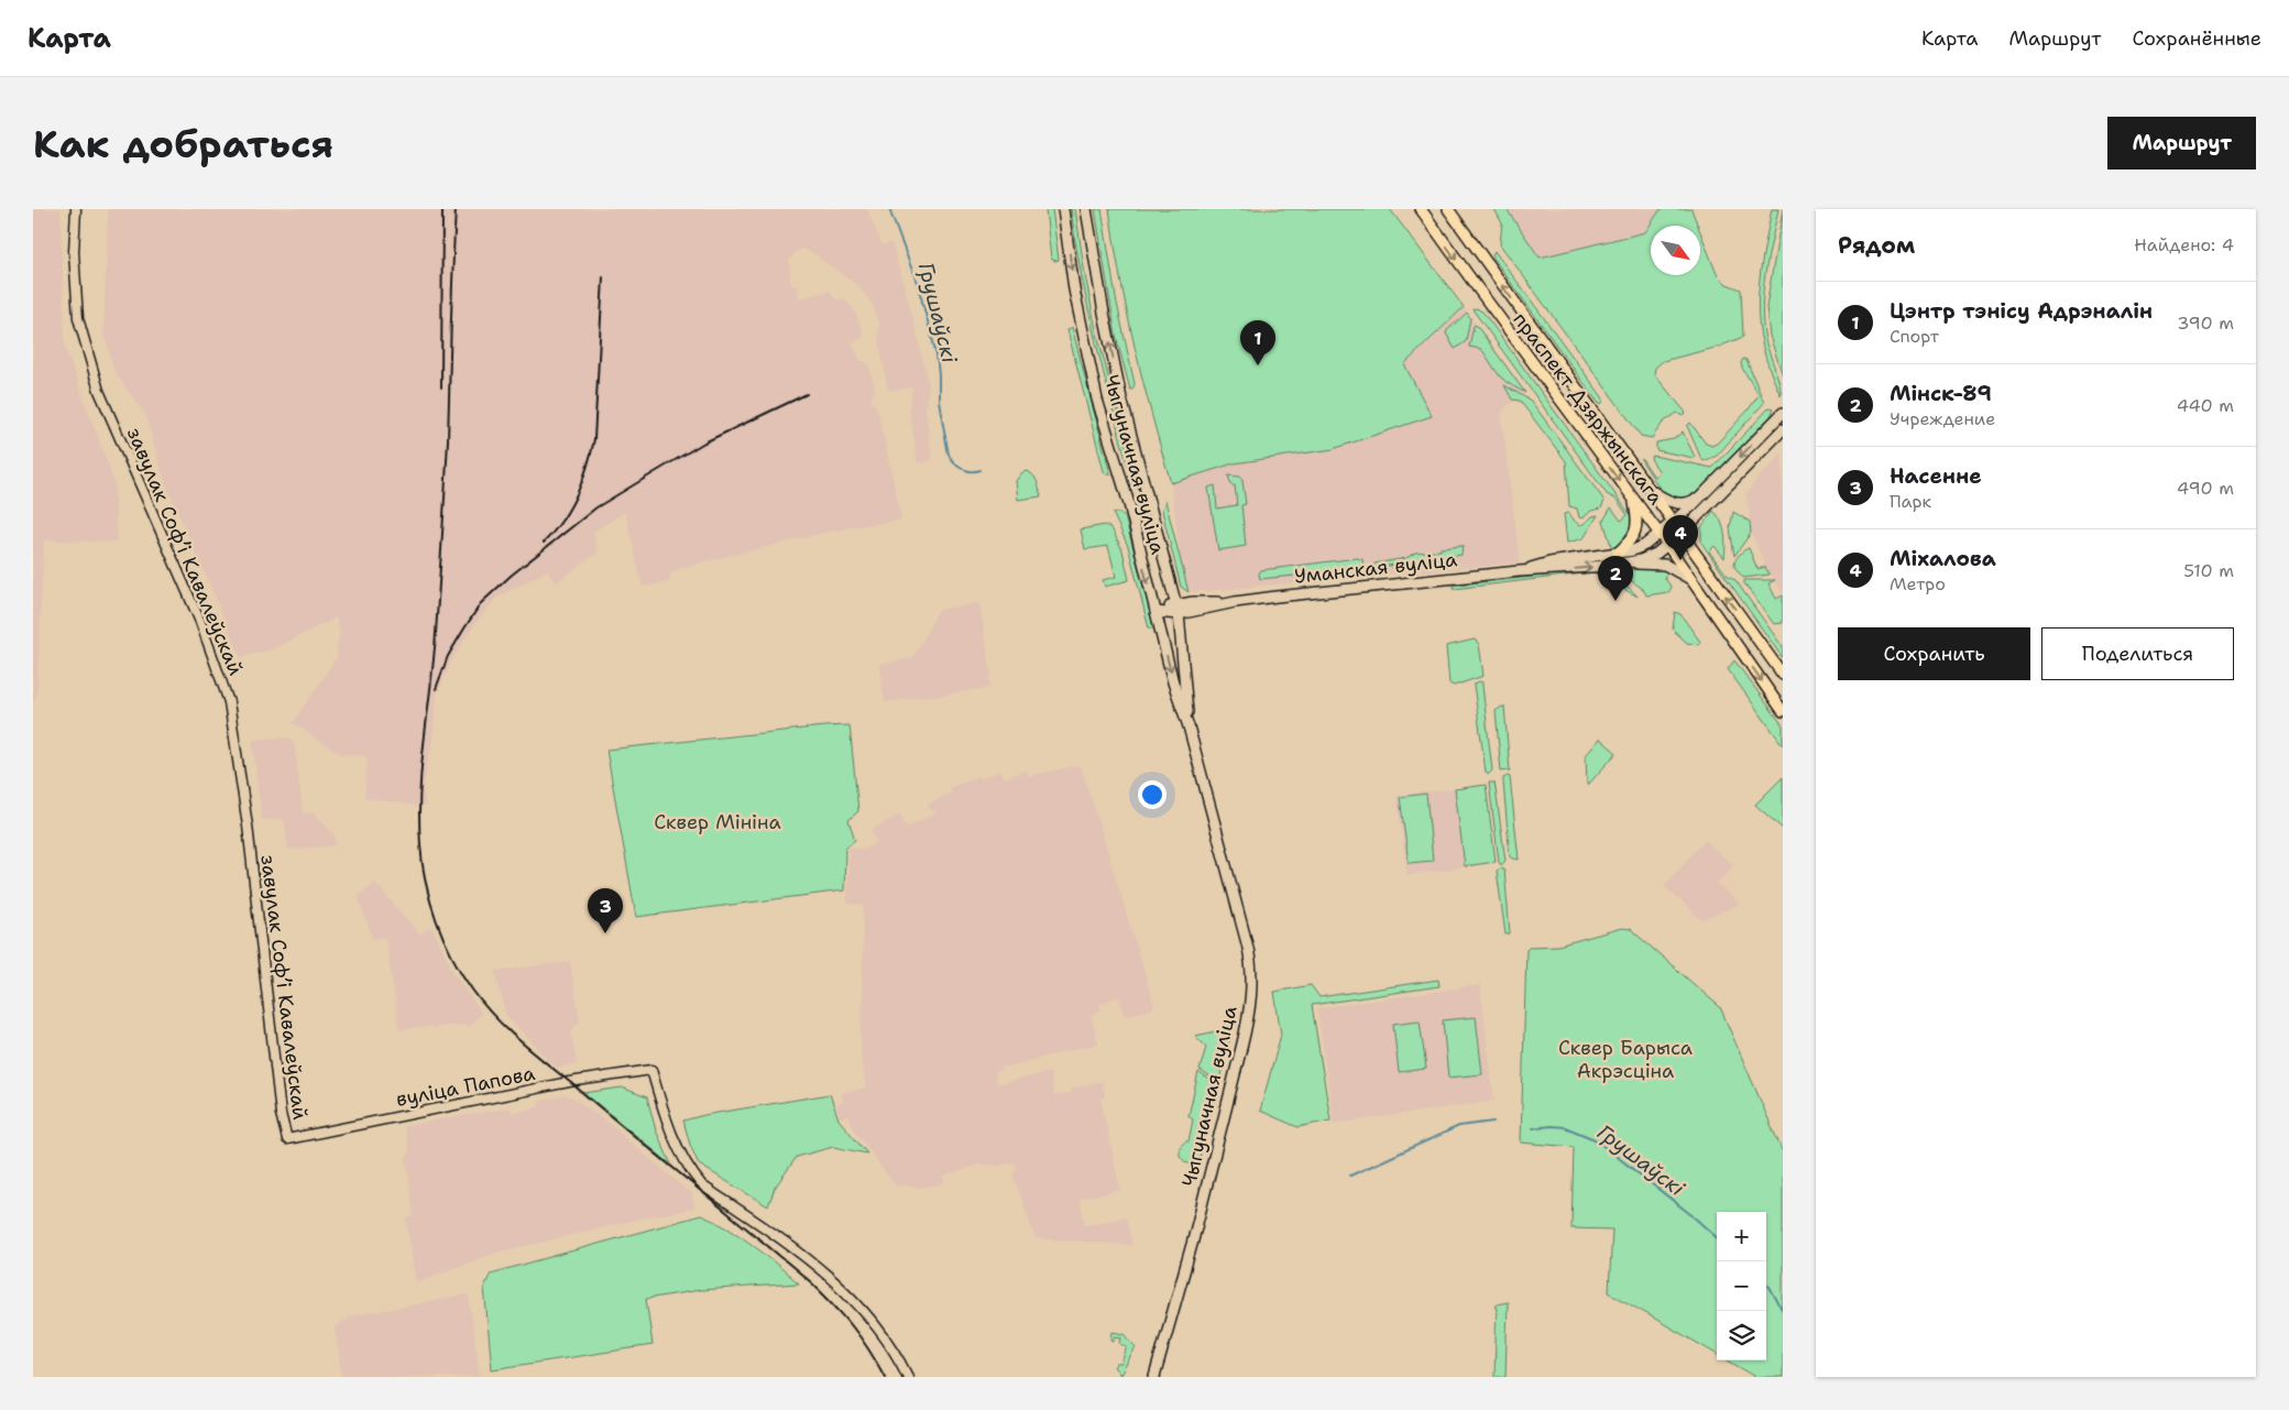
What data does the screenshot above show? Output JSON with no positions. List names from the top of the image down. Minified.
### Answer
{"streets":{"main road":["праспект Дзяржынскага","Чыгуначная вуліца","Уманская вуліца"],"street":["завулак Софʼі Кавалеўскай","вуліца Папова"]},"crossings":[["праспект Дзяржынскага","Уманская вуліца"],["Чыгуначная вуліца","Уманская вуліца"],["завулак Софʼі Кавалеўскай","вуліца Папова"]],"water":["Грушаўскі"],"parks":["Сквер Мініна","Сквер Барыса Акрэсціна"],"north":"bottom right","page":{"header":"Карта","nav":["Карта","Маршрут","Сохранённые"],"buttons":["Маршрут",["Сохранить","Поделиться"]],"title":"Как добраться","heading":["Рядом","Найдено: 4"],"list":[{"mark":"1","name":"Цэнтр тэнісу Адрэналін","note":"Спорт","value":"390 m"},{"mark":"2","name":"Мінск-89","note":"Учреждение","value":"440 m"},{"mark":"3","name":"Насенне","note":"Парк","value":"490 m"},{"mark":"4","name":"Міхалова","note":"Метро","value":"510 m"}],"pins":["1","4","2","3"],"map_buttons":["+","−"]}}
